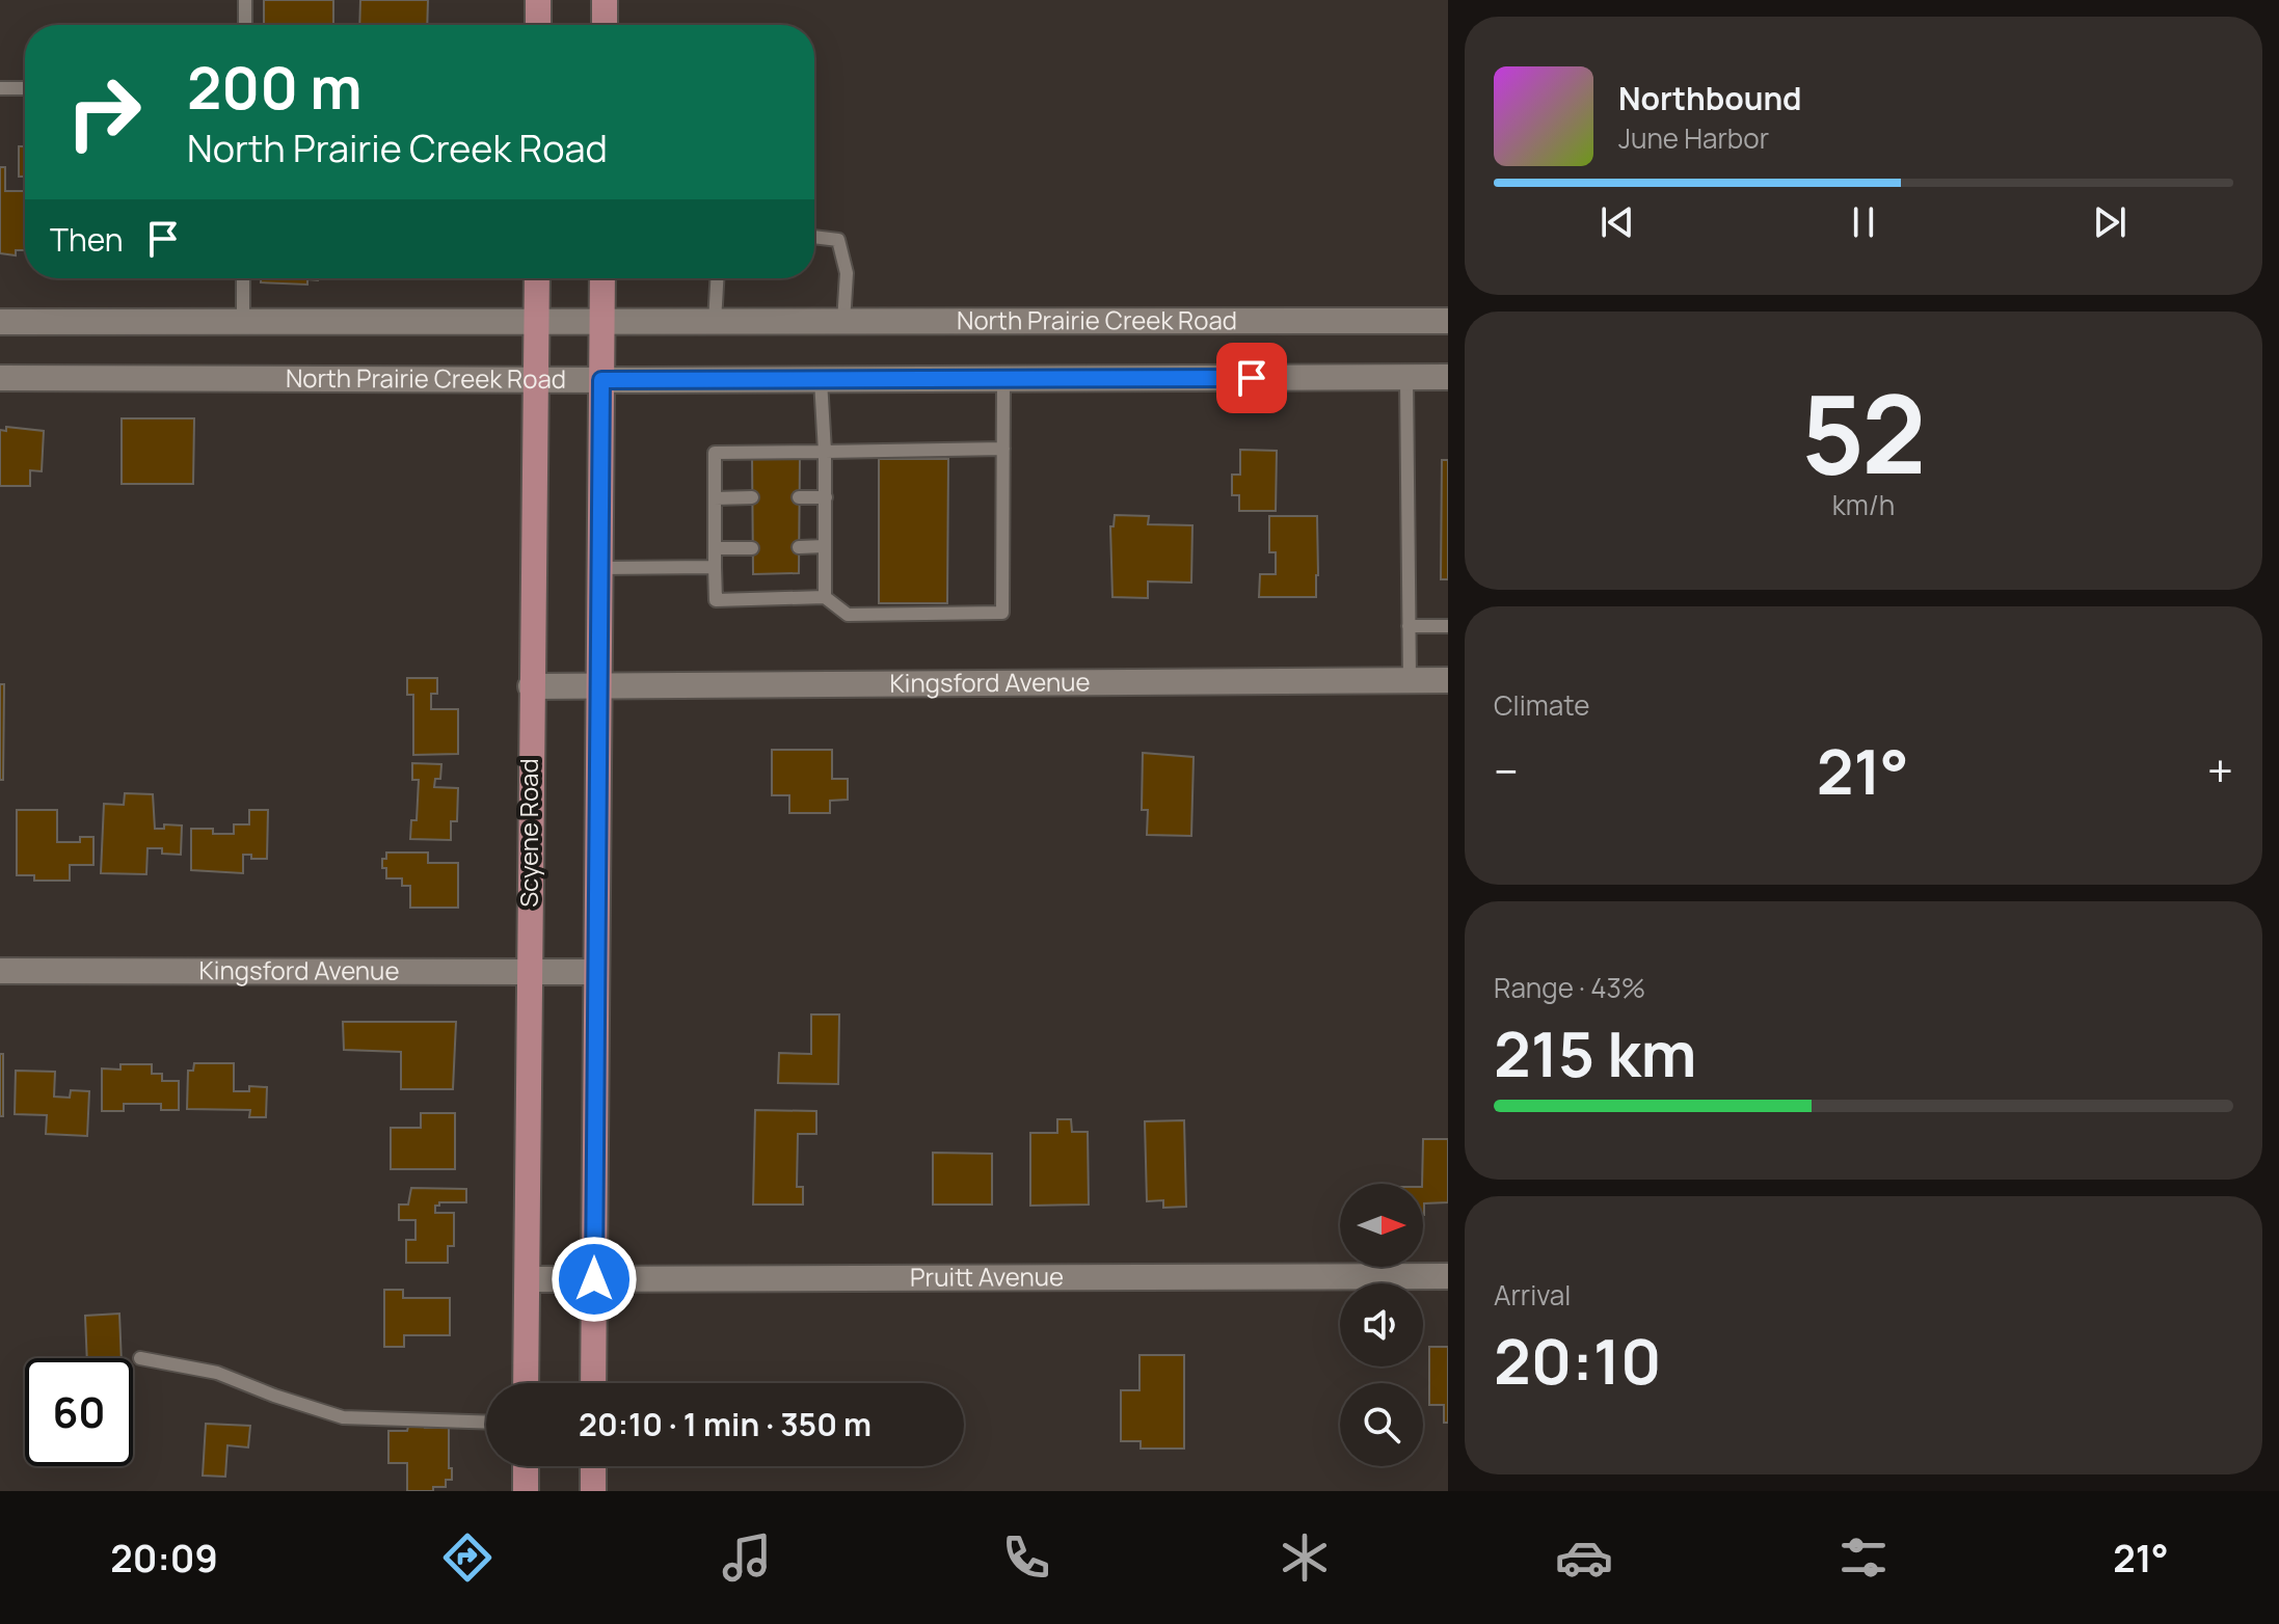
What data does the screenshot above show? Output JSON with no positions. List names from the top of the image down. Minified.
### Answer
{"streets":{"main road":["North Prairie Creek Road","Kingsford Avenue","Scyene Road","Pruitt Avenue"]},"crossings":[["North Prairie Creek Road","Scyene Road"],["Kingsford Avenue","Scyene Road"],["Scyene Road","Pruitt Avenue"]],"north":"right","page":{"turn":["200 m","North Prairie Creek Road"],"song":["Northbound","June Harbor"],"then":"Then","tile":[["52","km/h"],"Climate",["Range · 43%","215 km"],["Arrival","20:10"]],"heat":["−","21°","+"],"limit":"60","trip":"20:10 · 1 min · 350 m","tabs":["20:09","21°"]}}
